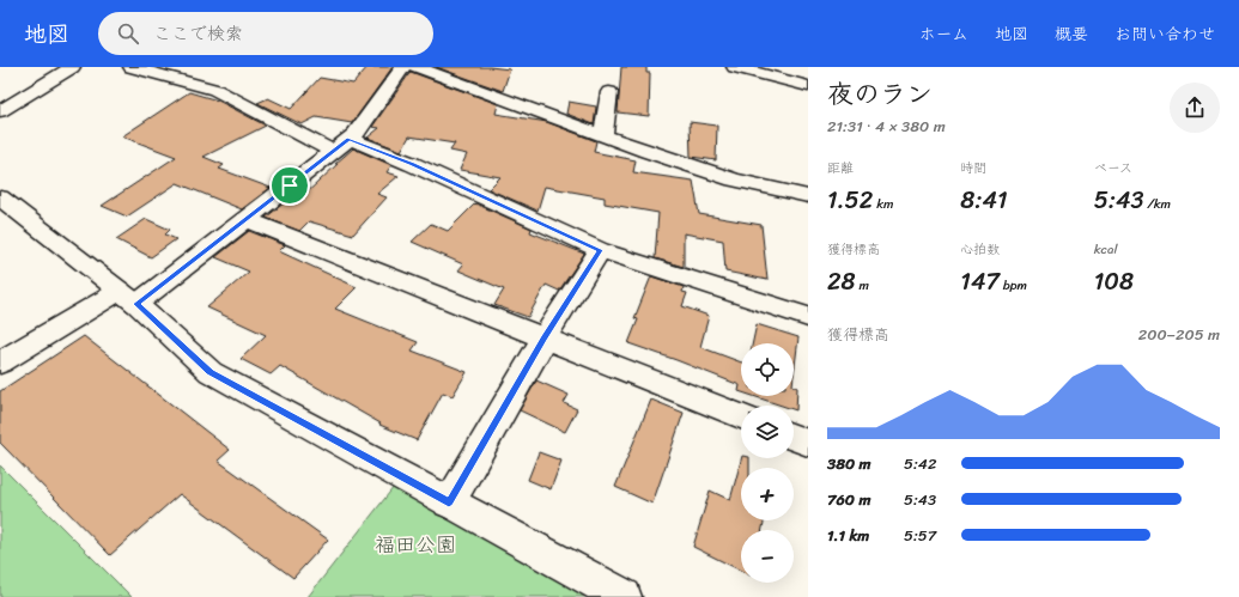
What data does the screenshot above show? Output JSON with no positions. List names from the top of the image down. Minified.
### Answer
{"parks":["福田公園"],"page":{"header":"地図","search":"ここで検索","nav":["ホーム","地図","概要","お問い合わせ"],"heading":["夜のラン","21:31 · 4 × 380 m"],"stats":[["距離","1.52 km"],["時間","8:41"],["ペース","5:43 /km"],["獲得標高","28 m"],["心拍数","147 bpm"],["kcal","108"]],"chart":["獲得標高","200–205 m"],"map_buttons":["+","−"],"list":[{"name":"380 m","note":"5:42"},{"name":"760 m","note":"5:43"},{"name":"1.1 km","note":"5:57"}]}}
